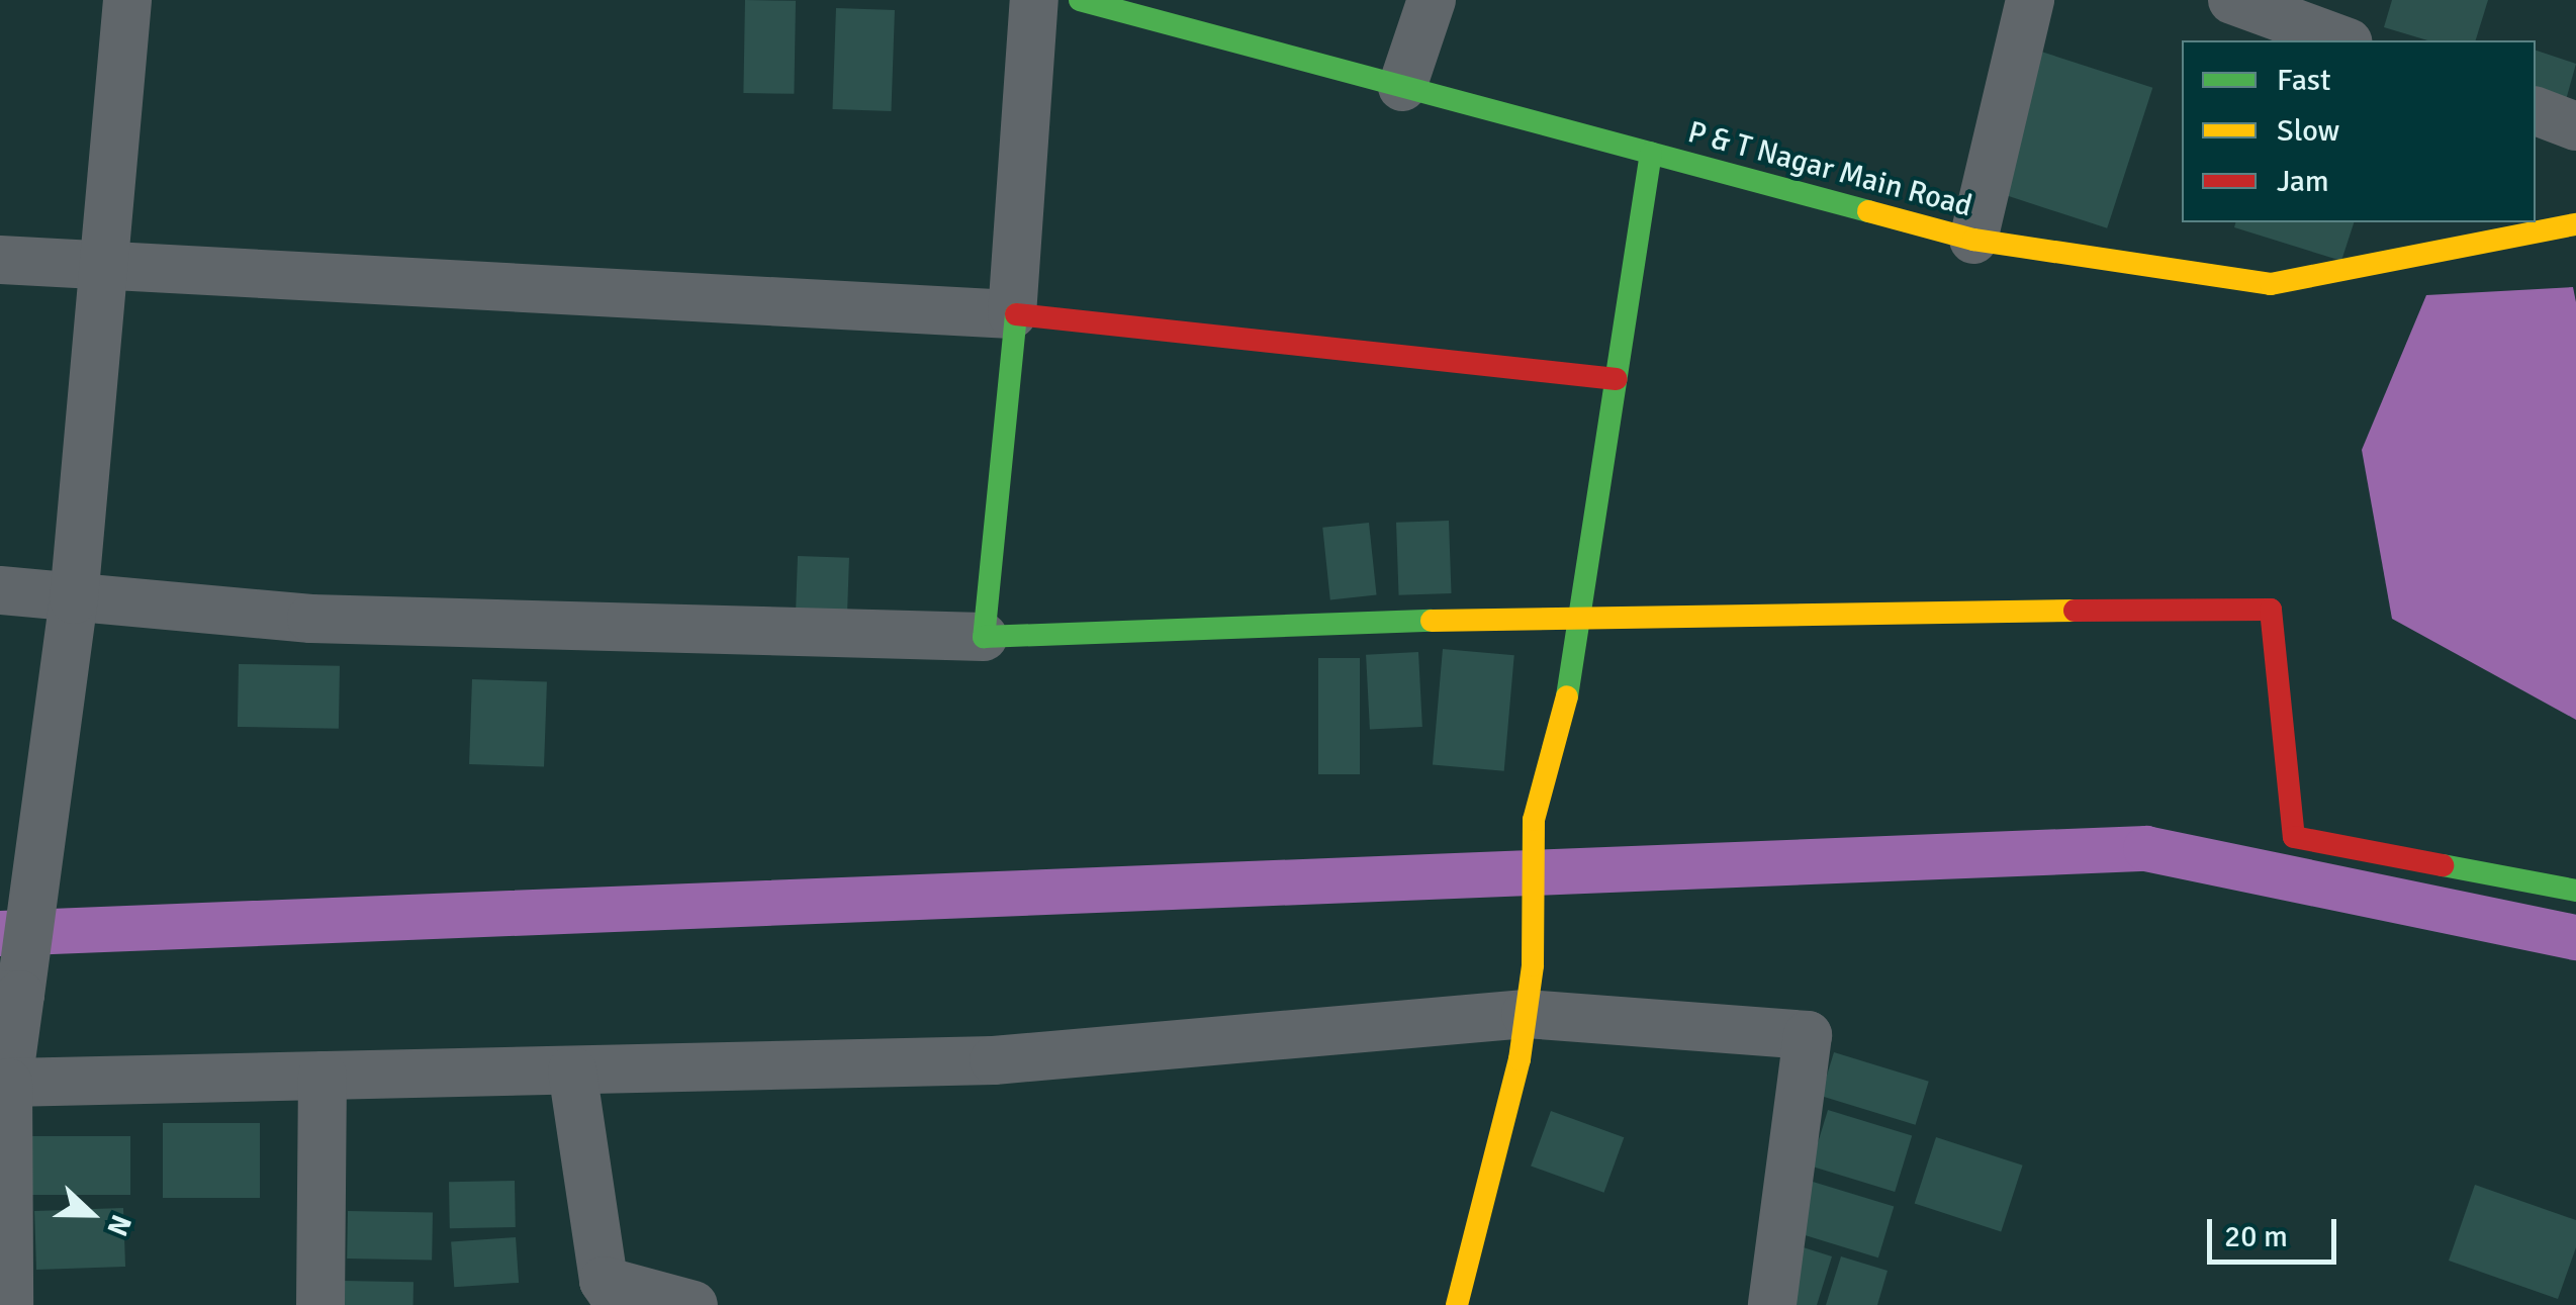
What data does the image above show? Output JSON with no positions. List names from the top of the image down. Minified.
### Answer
{"streets":{"street":["P & T Nagar Main Road"]},"legend":["Fast","Slow","Jam"],"scale_bar":"20 m","north":"right"}
